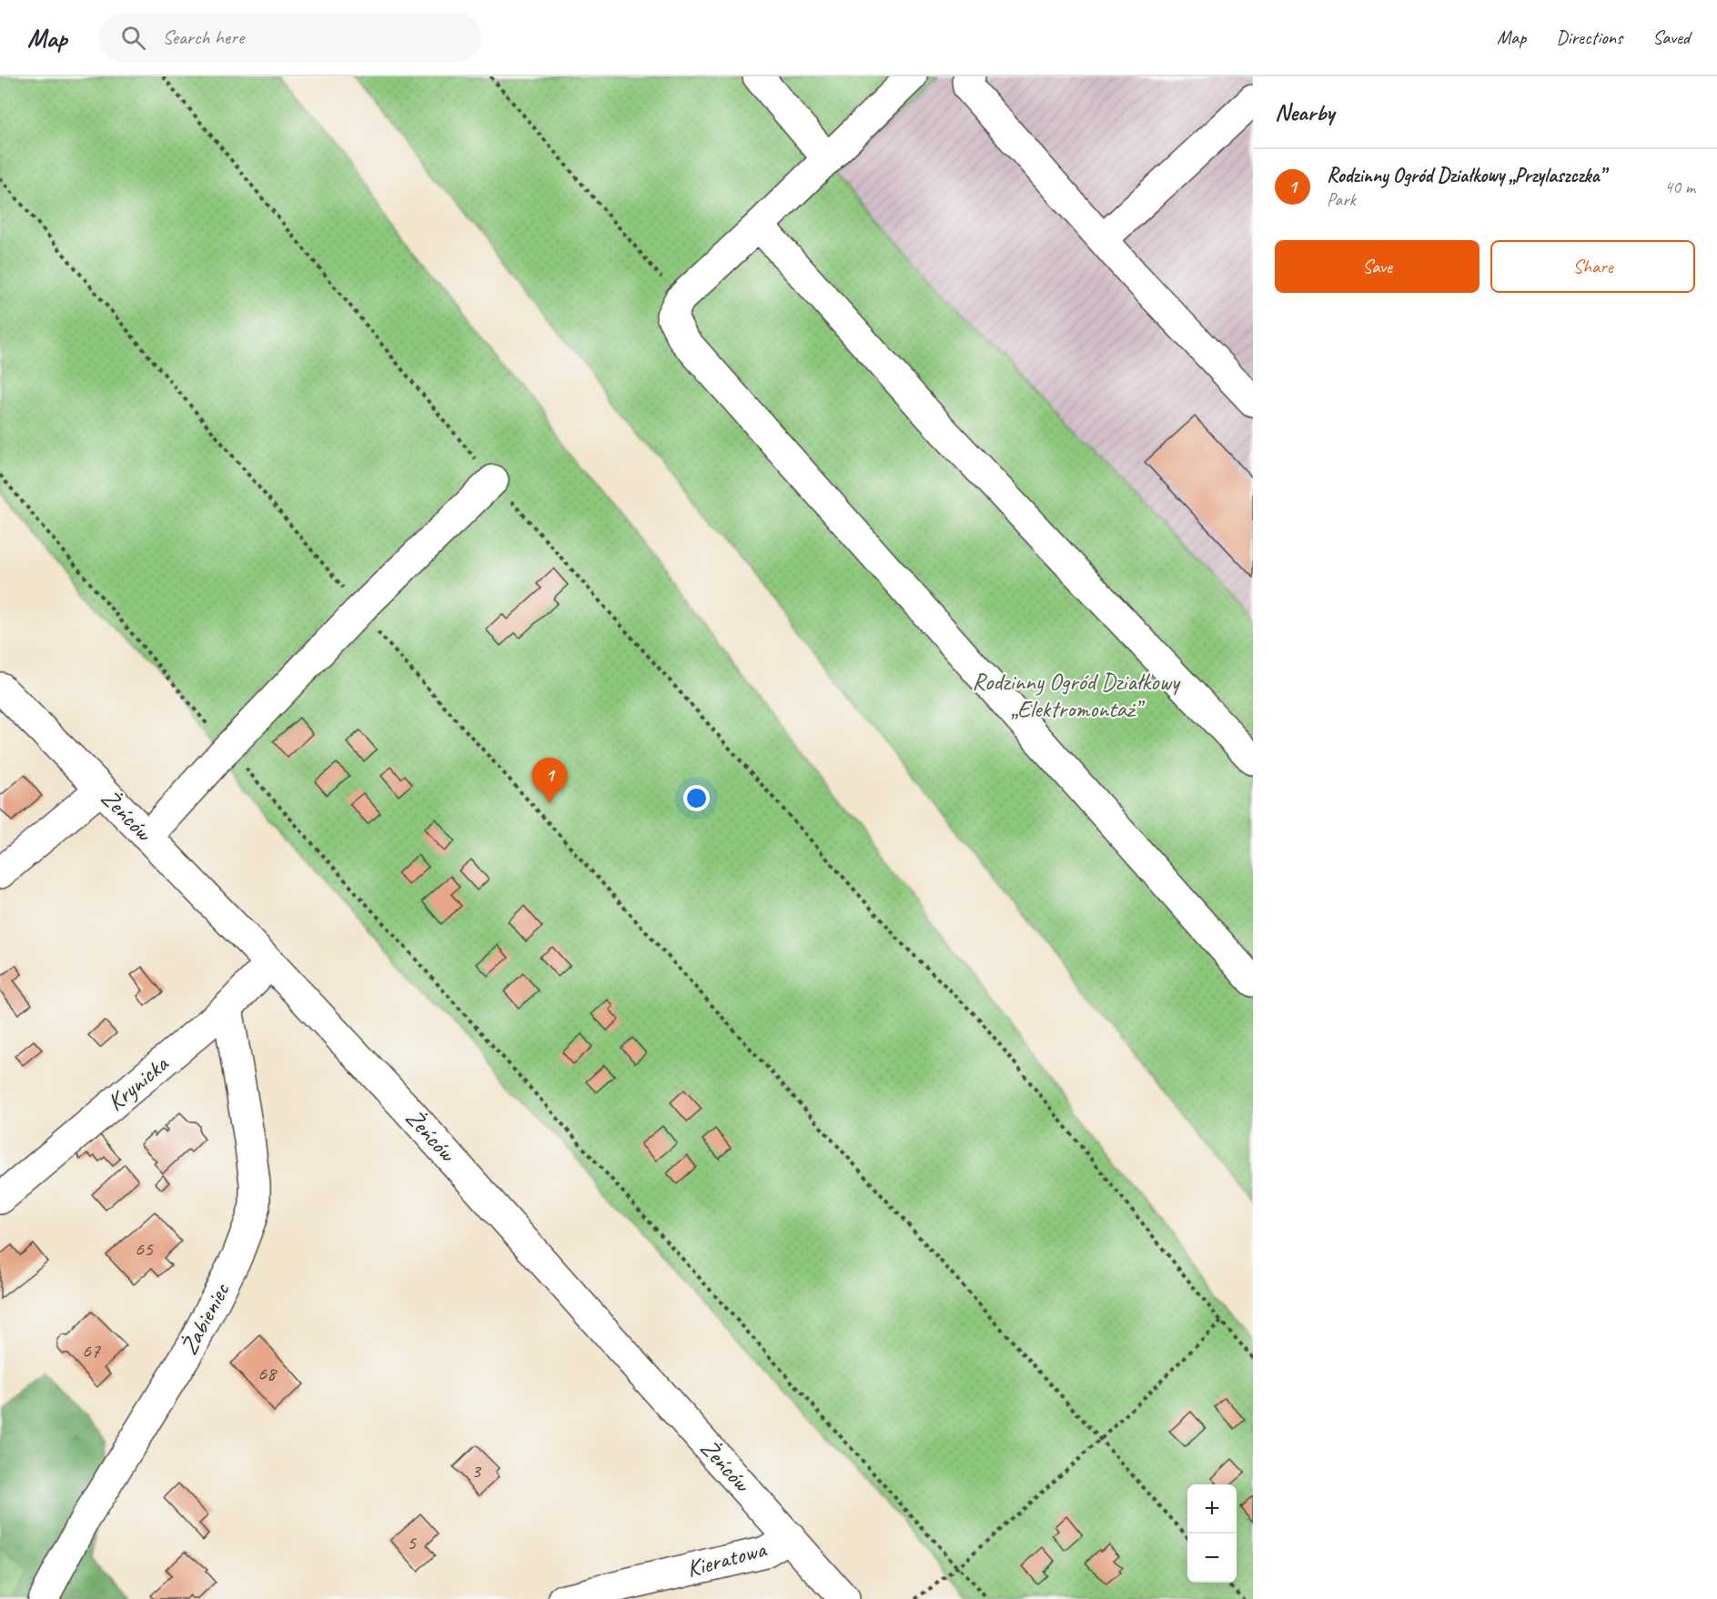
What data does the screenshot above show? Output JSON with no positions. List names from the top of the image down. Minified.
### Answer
{"streets":{"street":["Żeńców","Krynicka","Żabieniec","Kieratowa"]},"crossings":[["Żeńców","Krynicka"],["Żeńców","Kieratowa"],["Krynicka","Żabieniec"]],"parks":["Rodzinny Ogród Działkowy „Elektromontaż”"],"house_numbers":["65","67","68","3","5"],"page":{"header":"Map","search":"Search here","nav":["Map","Directions","Saved"],"heading":"Nearby","list":[{"mark":"1","name":"Rodzinny Ogród Działkowy „Przylaszczka”","note":"Park","value":"40 m"}],"buttons":["Save","Share"],"pins":"1","map_buttons":["+","−"]}}
